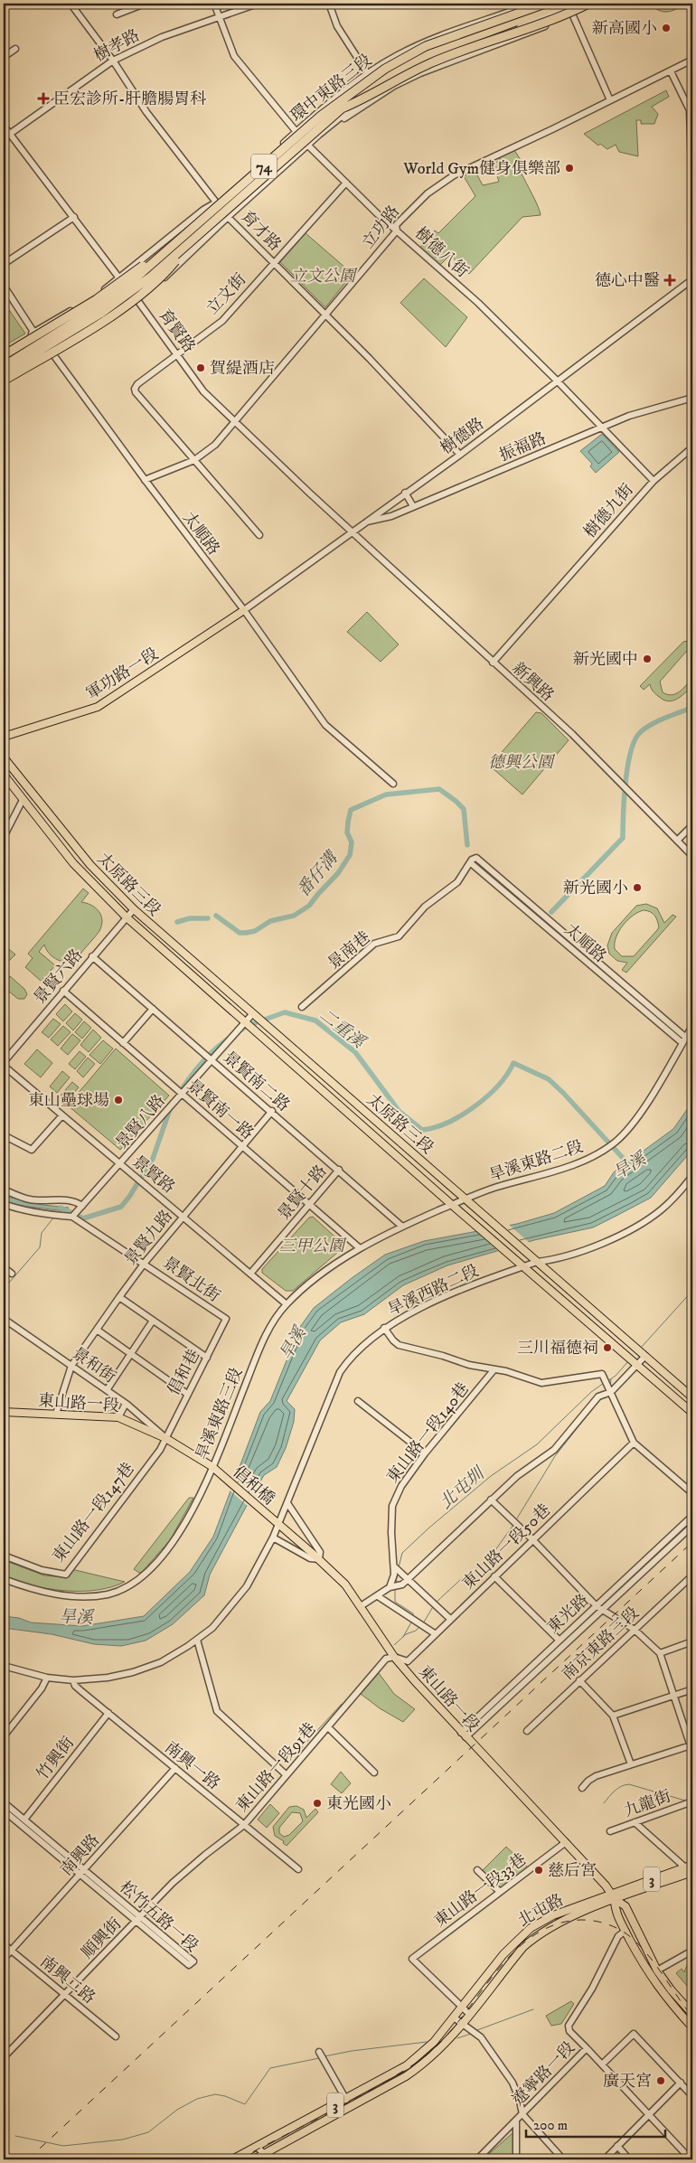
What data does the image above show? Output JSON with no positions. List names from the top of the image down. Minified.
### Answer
{"streets":{"highway":["74"],"main road":["軍功路一段","太原路三段","東山路一段","倡和橋","3","北屯路"],"street":["樹孝路","環中東路三段","立功路","育才路","樹德八街","立文街","育賢路","樹德路","振福路","樹德九街","太順路","新興路","景南巷","景賢六路","景賢南二路","景賢南一路","景賢八路","旱溪東路二段","景賢路","景賢十路","景賢九路","景賢北街","旱溪西路二段","景和街","倡和巷","旱溪東路三段","東山路一段140巷","東山路一段147巷","東山路一段50巷","東光路","南京東路三段","竹興街","南興一路","東山路一段91巷","九龍街","南興路","東山路一段33巷","松竹五路一段","順興街","南興二路","遼寧路一段"]},"crossings":[["樹孝路","育才路"],["樹孝路","育賢路"],["環中東路三段","74"],["環中東路三段","育才路"],["環中東路三段","樹德八街"],["環中東路三段","育賢路"],["環中東路三段","太順路"],["立功路","育才路"],["立功路","樹德八街"],["立功路","立文街"],["立功路","育賢路"],["立功路","太順路"],["育才路","立文街"],["育才路","樹德路"],["樹德八街","立文街"],["樹德八街","樹德路"],["樹德八街","樹德九街"],["立文街","育賢路"],["育賢路","樹德路"],["育賢路","新興路"],["樹德路","振福路"],["樹德路","樹德九街"],["樹德路","太順路"],["樹德路","軍功路一段"],["樹德路","新興路"],["振福路","樹德九街"],["樹德九街","新興路"],["太順路","軍功路一段"],["太順路","景南巷"],["太順路","旱溪東路二段"],["太原路三段","景賢六路"],["太原路三段","景賢八路"],["太原路三段","旱溪東路二段"],["太原路三段","旱溪西路二段"],["太原路三段","旱溪東路三段"],["景賢六路","景賢南二路"],["景賢六路","景賢南一路"],["景賢南二路","景賢八路"],["景賢南二路","景賢十路"],["景賢南二路","景賢九路"],["景賢南二路","旱溪東路三段"],["景賢南一路","景賢八路"],["景賢南一路","景賢十路"],["景賢南一路","景賢九路"],["景賢南一路","旱溪東路三段"],["景賢八路","景賢路"],["景賢八路","景賢北街"],["旱溪東路二段","旱溪東路三段"],["景賢路","景賢十路"],["景賢路","景賢九路"],["景賢路","旱溪東路三段"],["景賢九路","景賢北街"],["景賢九路","景和街"],["景賢九路","東山路一段"],["景賢北街","倡和巷"],["旱溪西路二段","東山路一段"],["旱溪西路二段","南興一路"],["景和街","倡和巷"],["景和街","東山路一段"],["景和街","東山路一段147巷"],["倡和巷","東山路一段"],["倡和巷","東山路一段147巷"],["東山路一段","旱溪東路三段"],["東山路一段","倡和橋"],["東山路一段","東山路一段147巷"],["東山路一段","東山路一段50巷"],["東山路一段","東光路"],["東山路一段","東山路一段91巷"],["東山路一段","東山路一段33巷"],["東山路一段","北屯路"],["東山路一段50巷","東山路一段91巷"],["竹興街","南興一路"],["竹興街","松竹五路一段"],["南興一路","東山路一段91巷"],["南興一路","南興路"],["南興一路","順興街"],["東山路一段91巷","順興街"],["南興路","松竹五路一段"],["南興路","南興二路"],["3","北屯路"],["東山路一段33巷","北屯路"],["松竹五路一段","順興街"],["順興街","南興二路"]],"water":["番仔溝","二重溪","旱溪","北屯圳"],"parks":["立文公園","德興公園","三甲公園"],"places":{"other":["新高國小","World Gym健身俱樂部","賀緹酒店","新光國中","新光國小","東山壘球場","三川福德祠","東光國小","慈后宮","廣天宮"],"health":["臣宏診所-肝膽腸胃科","德心中醫"]},"scale_bar":"200 m"}
